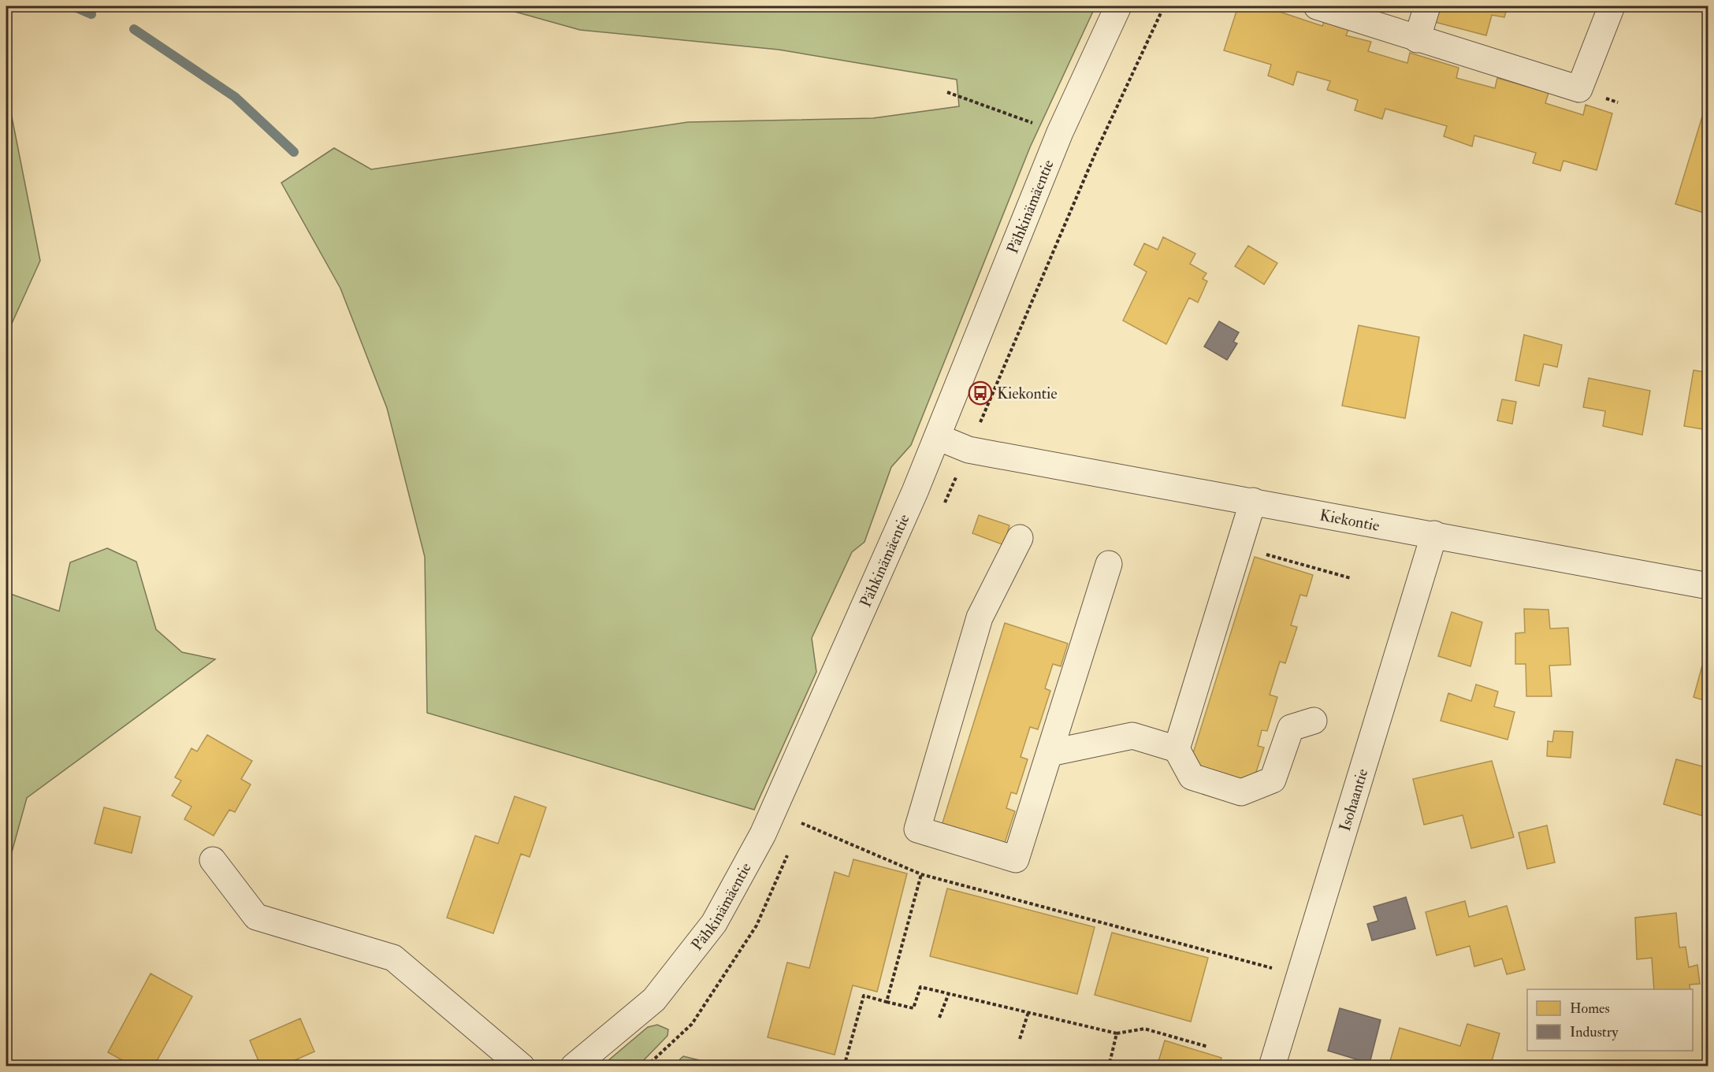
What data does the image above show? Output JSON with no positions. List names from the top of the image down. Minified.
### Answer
{"streets":{"street":["Pähkinämäentie","Kiekontie","Isohaantie"]},"crossings":[["Pähkinämäentie","Kiekontie"],["Kiekontie","Isohaantie"]],"places":{"bus stop":["Kiekontie"]},"legend":["Homes","Industry"]}
